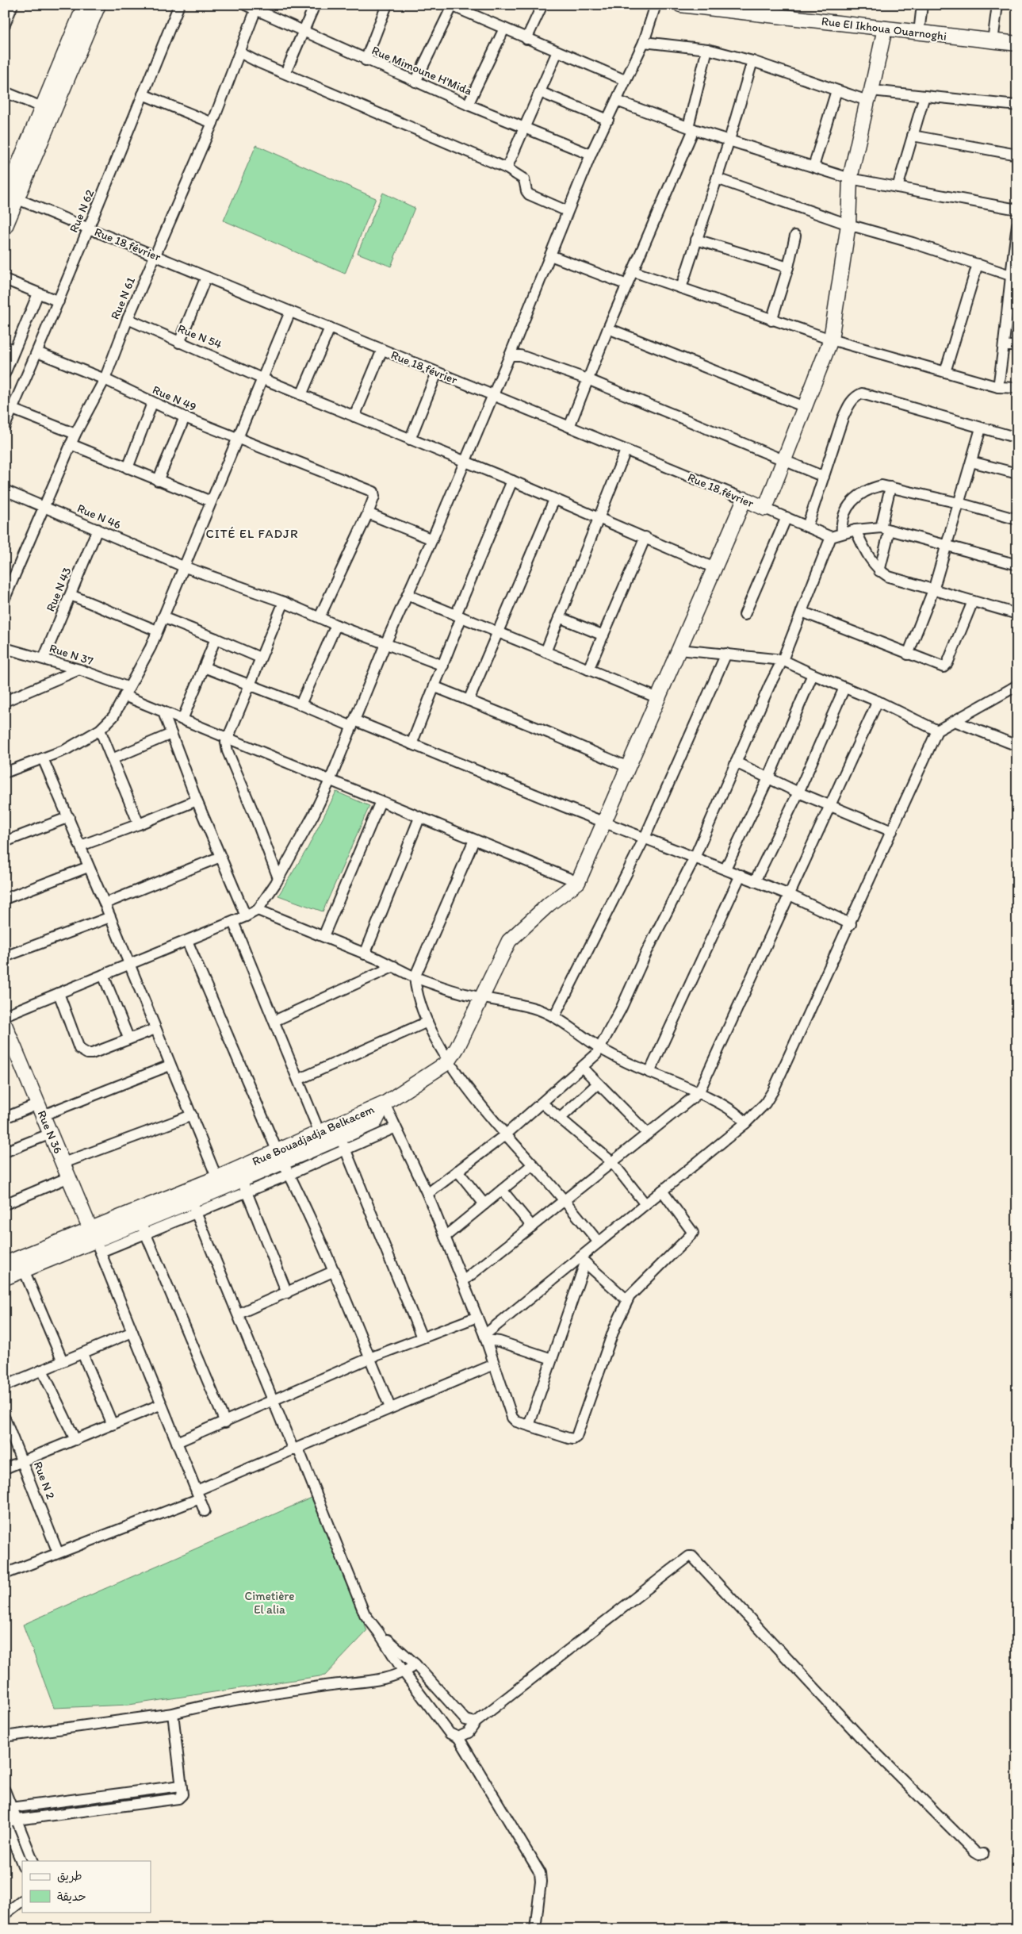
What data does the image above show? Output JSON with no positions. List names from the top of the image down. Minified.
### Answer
{"streets":{"street":["Rue EI Ikhoua Ouarnoghi","Rue Mimoune H'Mida","Rue N 62","Rue 18 février","Rue N 61","Rue N 54","Rue N 49","Rue N 46","Rue N 43","Rue N 37","Rue N 36","Rue Bouadjadja Belkacem","Rue N 2"]},"crossings":[["Rue Mimoune H'Mida","Rue N 61"],["Rue N 62","Rue 18 février"],["Rue N 62","Rue N 49"],["Rue 18 février","Rue N 61"],["Rue N 61","Rue N 54"],["Rue N 61","Rue N 49"],["Rue N 61","Rue N 46"],["Rue N 49","Rue N 46"],["Rue N 46","Rue N 43"],["Rue N 43","Rue N 37"],["Rue N 36","Rue Bouadjadja Belkacem"]],"districts":["CITÉ EL FADJR"],"parks":["Cimetière El alia"],"legend":["طريق","حديقة"]}
